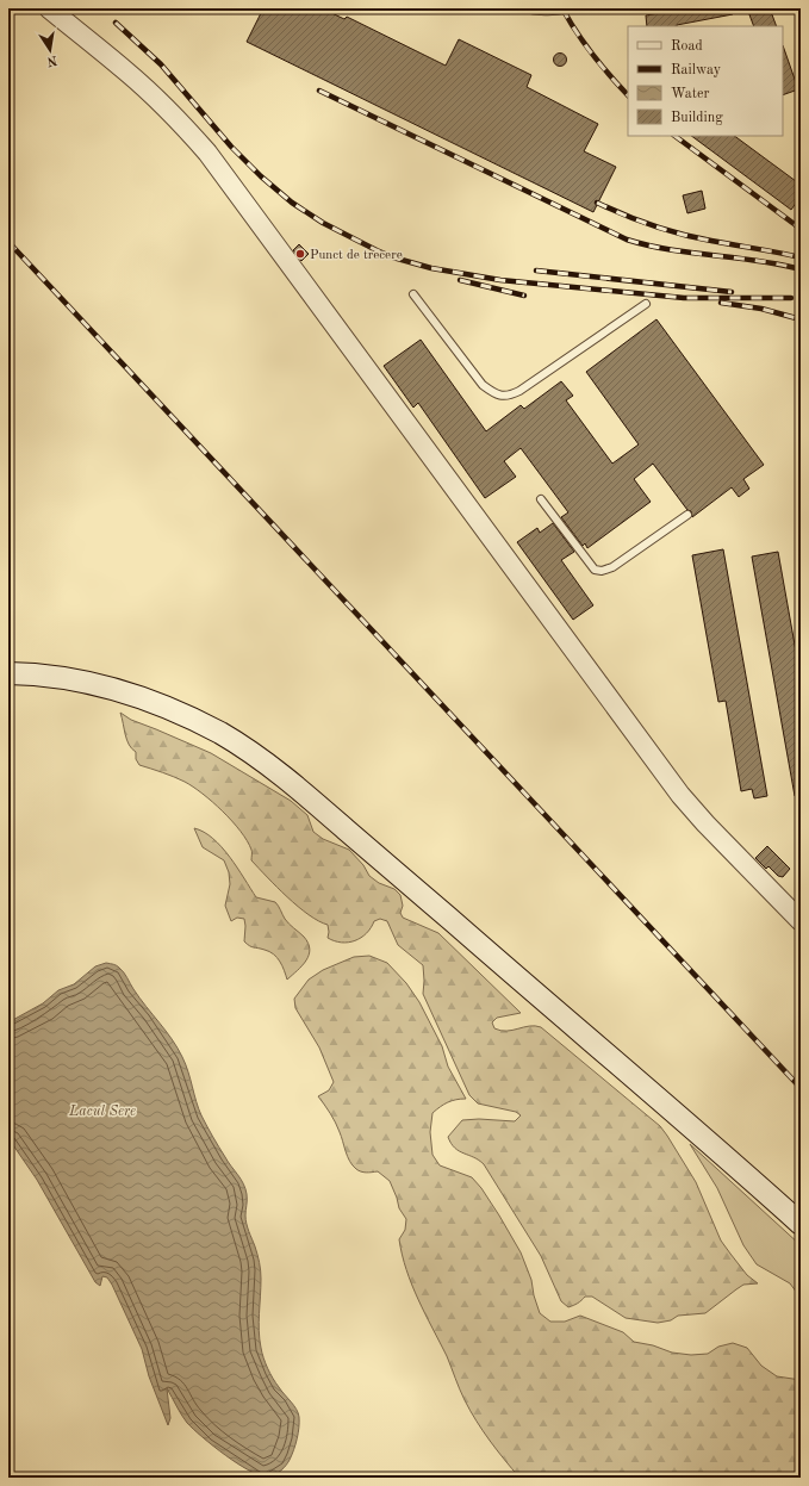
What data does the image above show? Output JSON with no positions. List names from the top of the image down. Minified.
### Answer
{"water":["Lacul Sere"],"places":["Punct de trecere"],"legend":["Road","Railway","Water","Building"],"north":"bottom"}
